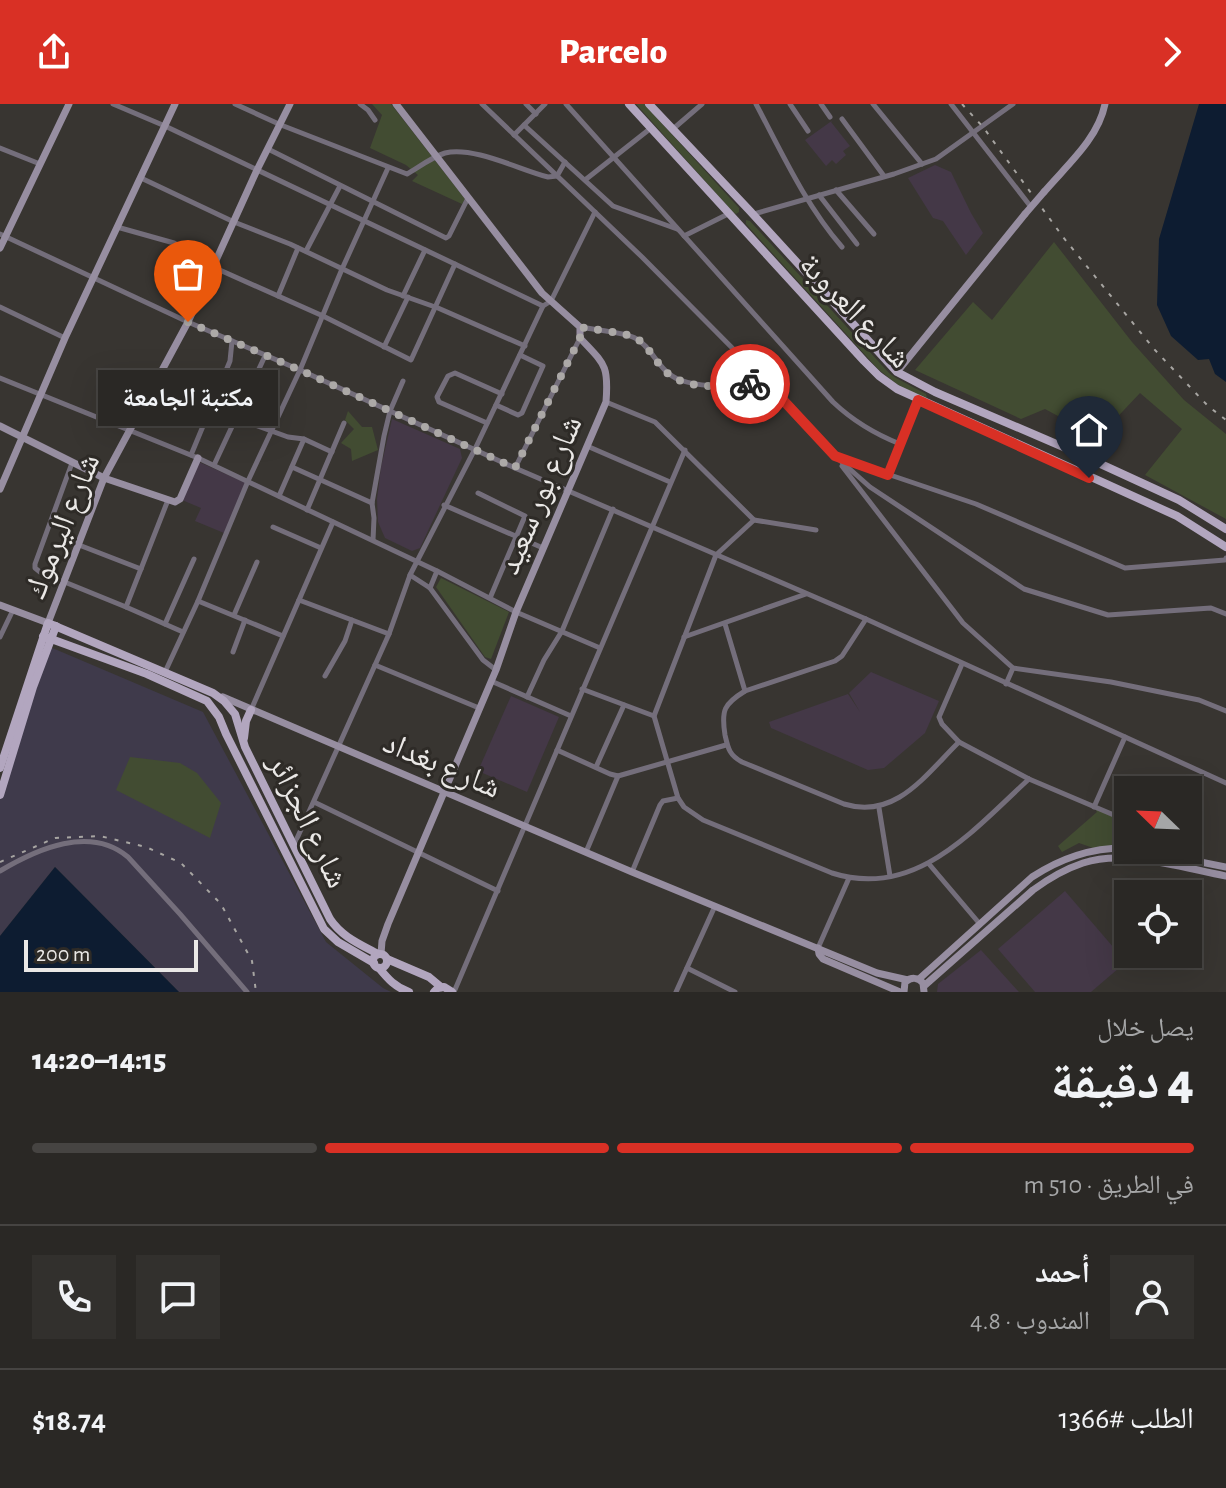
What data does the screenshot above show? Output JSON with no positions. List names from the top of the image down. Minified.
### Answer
{"streets":{"main road":["شارع العروبة","شارع بور سعيد","شارع اليرموك","شارع بغداد","شارع الجزائر"]},"crossings":[["شارع بور سعيد","شارع بغداد"],["شارع بور سعيد","شارع الجزائر"],["شارع اليرموك","شارع بغداد"],["شارع بغداد","شارع الجزائر"]],"places":["مكتبة الجامعة"],"scale_bar":"200 m","north":"top left","page":{"header":"Parcelo","bubble":"مكتبة الجامعة","scale":"200 m","heading":["4 دقيقة","يصل خلال","14:15–14:20"],"panel":["أحمد","المندوب · 4.8","الطلب #1366","$18.74"],"bar":"في الطريق · 510 m"}}
